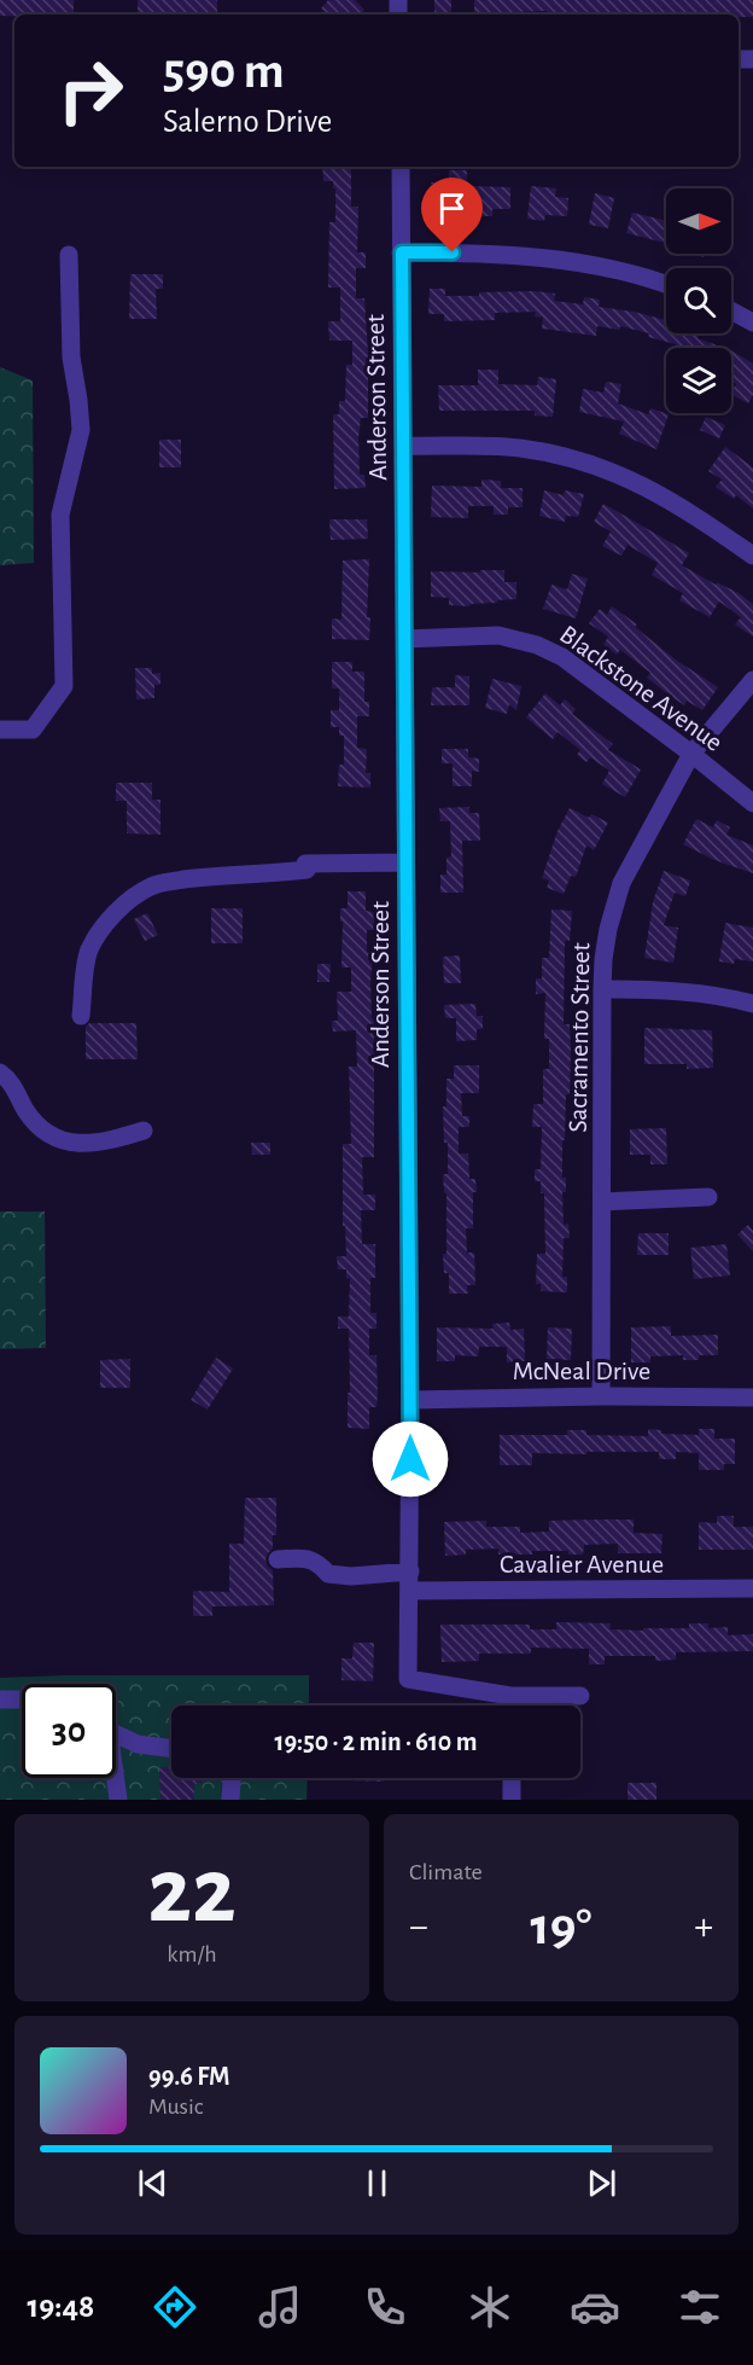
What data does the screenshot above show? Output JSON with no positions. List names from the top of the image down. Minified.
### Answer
{"streets":{"street":["Anderson Street","Blackstone Avenue","Sacramento Street","McNeal Drive","Cavalier Avenue"]},"crossings":[["Anderson Street","Blackstone Avenue"],["Anderson Street","McNeal Drive"],["Anderson Street","Cavalier Avenue"],["Blackstone Avenue","Sacramento Street"],["Sacramento Street","McNeal Drive"]],"north":"right","page":{"turn":["590 m","Salerno Drive"],"limit":"30","trip":"19:50 · 2 min · 610 m","tile":[["22","km/h"],"Climate"],"heat":["−","19°","+"],"song":["99.6 FM","Music"],"tabs":"19:48"}}
